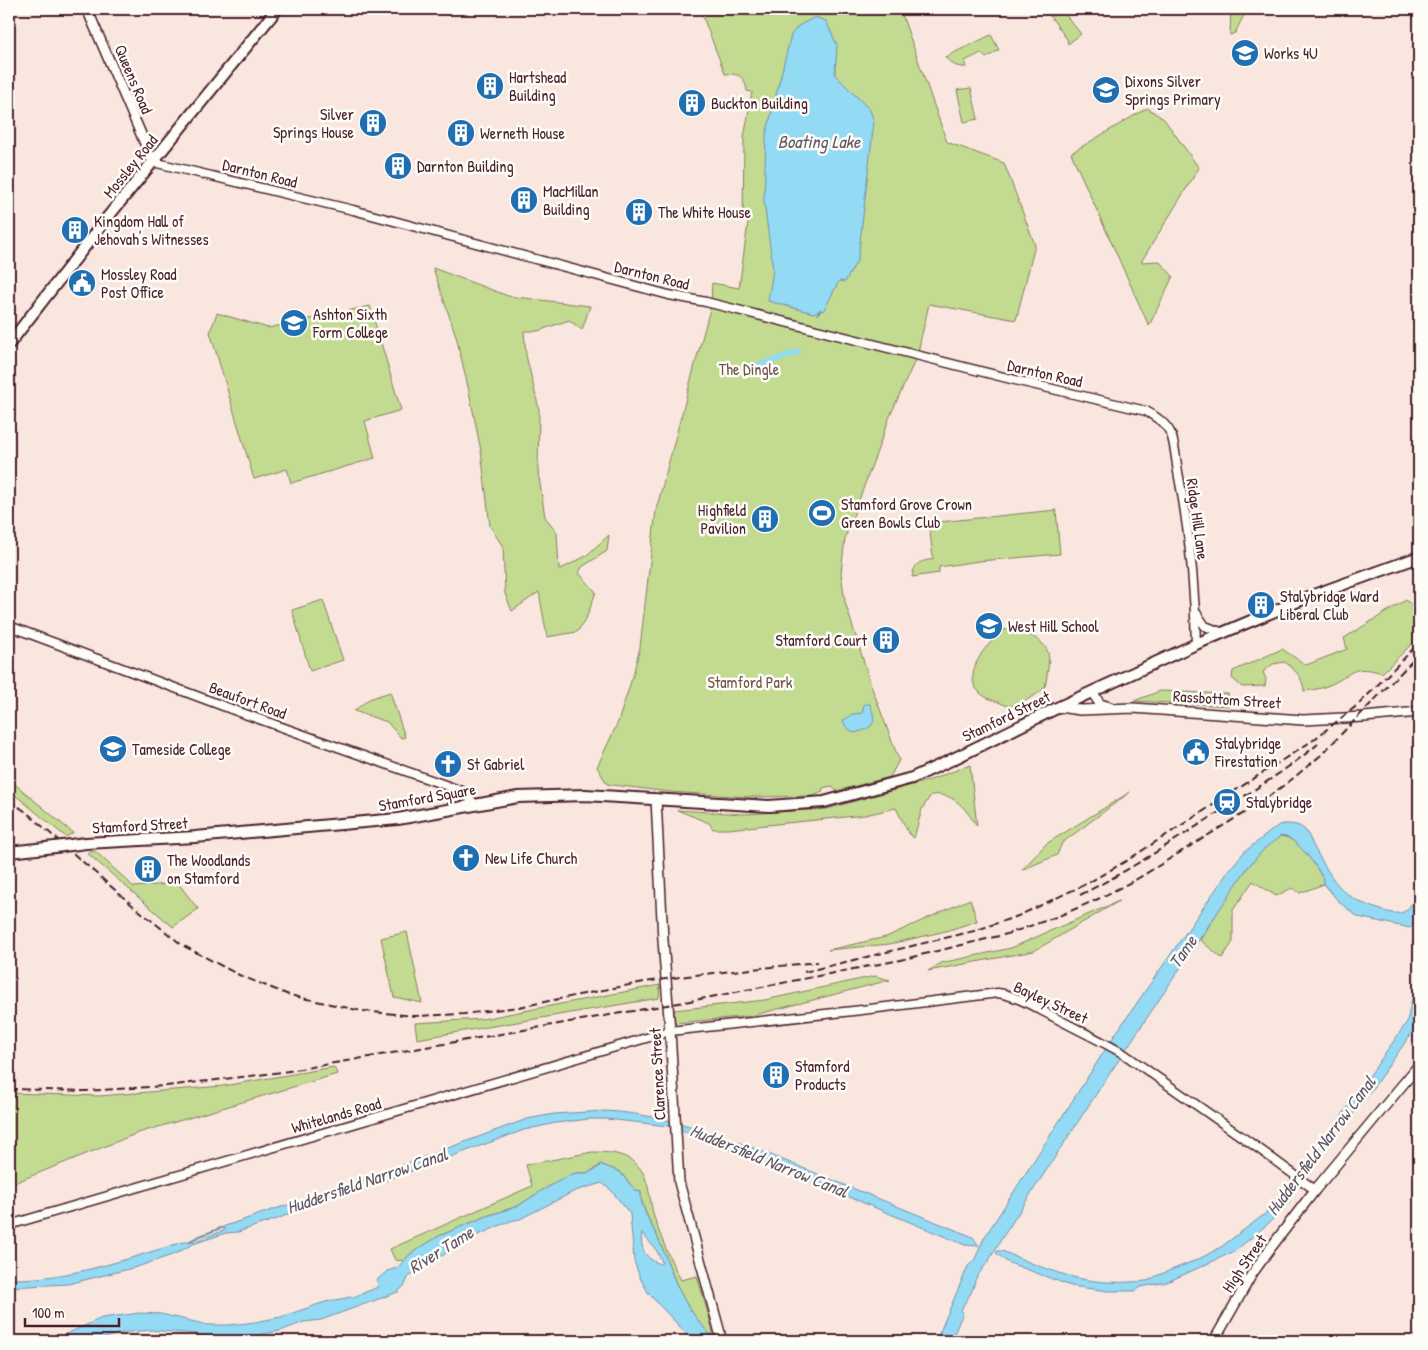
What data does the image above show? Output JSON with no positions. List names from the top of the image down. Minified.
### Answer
{"streets":{"main road":["Queens Road","Mossley Road","Rassbottom Street","Stamford Street","Stamford Square","Clarence Street","High Street"],"street":["Darnton Road","Ridge Hill Lane","Beaufort Road","Bayley Street","Whitelands Road"]},"crossings":[["Queens Road","Mossley Road"],["Queens Road","Darnton Road"],["Mossley Road","Darnton Road"],["Darnton Road","Ridge Hill Lane"],["Ridge Hill Lane","Stamford Street"],["Rassbottom Street","Stamford Street"],["Beaufort Road","Stamford Square"],["Stamford Street","Stamford Square"],["Stamford Street","Clarence Street"],["Bayley Street","Clarence Street"],["Bayley Street","Whitelands Road"],["Bayley Street","High Street"],["Clarence Street","Whitelands Road"]],"water":["Boating Lake","Tame","Huddersfield Narrow Canal","River Tame"],"parks":["The Dingle","Stamford Park"],"places":{"school or university":["Works 4U","Dixons Silver Springs Primary","Ashton Sixth Form College","West Hill School","Tameside College"],"building":["Hartshead Building","Buckton Building","Silver Springs House","Werneth House","Darnton Building","MacMillan Building","The White House","Kingdom Hall of Jehovah's Witnesses","Highfield Pavilion","Stalybridge Ward Liberal Club","Stamford Court","The Woodlands on Stamford","Stamford Products"],"public building":["Mossley Road Post Office","Stalybridge Firestation"],"sports":["Stamford Grove Crown Green Bowls Club"],"church":["St Gabriel","New Life Church"],"station":["Stalybridge"]},"scale_bar":"100 m"}
